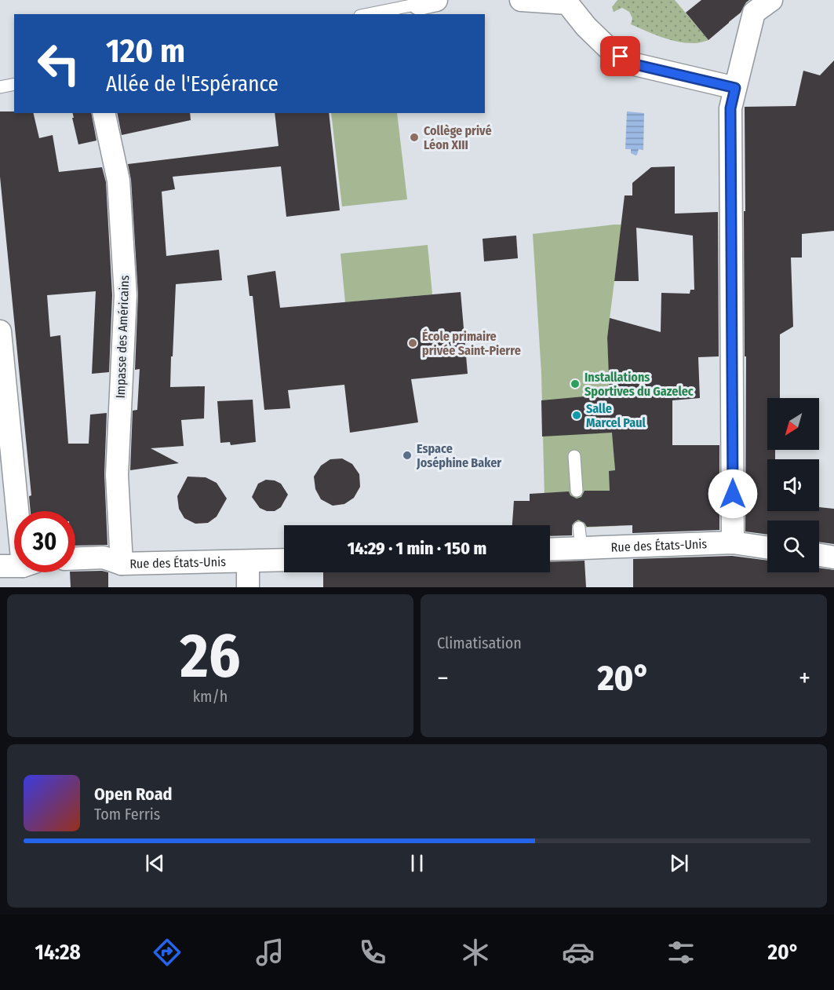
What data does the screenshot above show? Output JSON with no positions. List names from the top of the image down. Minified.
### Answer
{"streets":{"street":["Impasse des Américains","Rue des États-Unis"]},"crossings":[["Impasse des Américains","Rue des États-Unis"]],"places":["Collège privé Léon XIII","École primaire privée Saint-Pierre","Installations Sportives du Gazelec","Salle Marcel Paul","Espace Joséphine Baker"],"north":"bottom left","page":{"turn":["120 m","Allée de l'Espérance"],"limit":"30","trip":"14:29 · 1 min · 150 m","tile":[["26","km/h"],"Climatisation"],"heat":["−","20°","+"],"song":["Open Road","Tom Ferris"],"tabs":["14:28","20°"]}}
